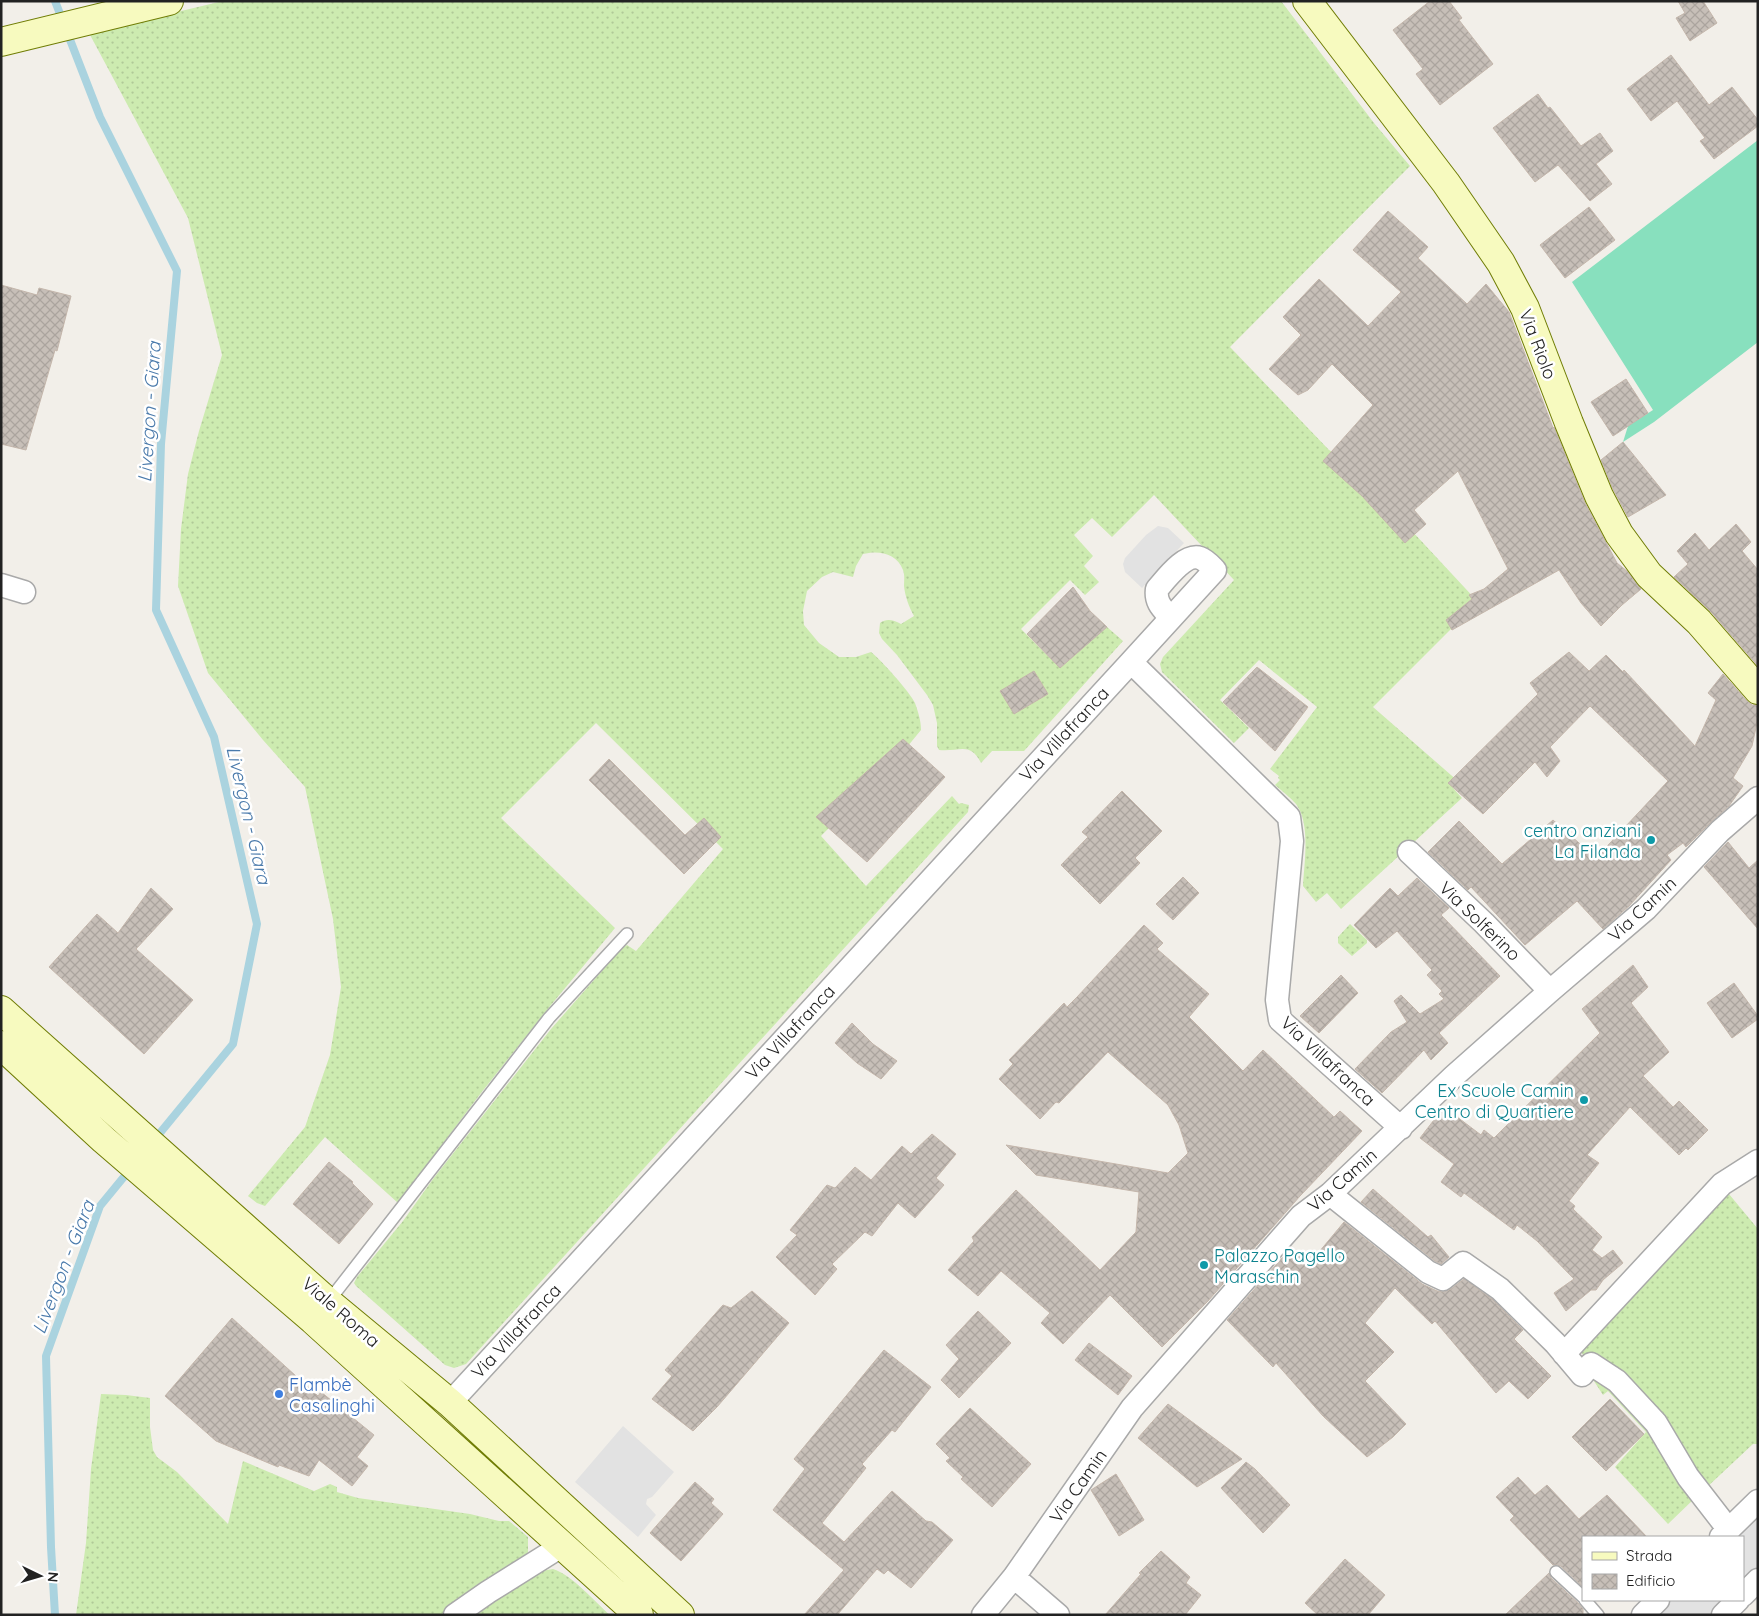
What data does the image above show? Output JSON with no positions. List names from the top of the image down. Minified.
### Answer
{"streets":{"main road":["Via Riolo","Viale Roma"],"street":["Via Villafranca","Via Camin","Via Solferino"]},"crossings":[["Via Villafranca","Via Camin"],["Via Villafranca","Viale Roma"],["Via Camin","Via Solferino"]],"water":["Livergon - Giara"],"places":["centro anziani La Filanda","Ex Scuole Camin Centro di Quartiere","Palazzo Pagello Maraschin","Flambè Casalinghi"],"legend":["Strada","Edificio"],"north":"right"}
